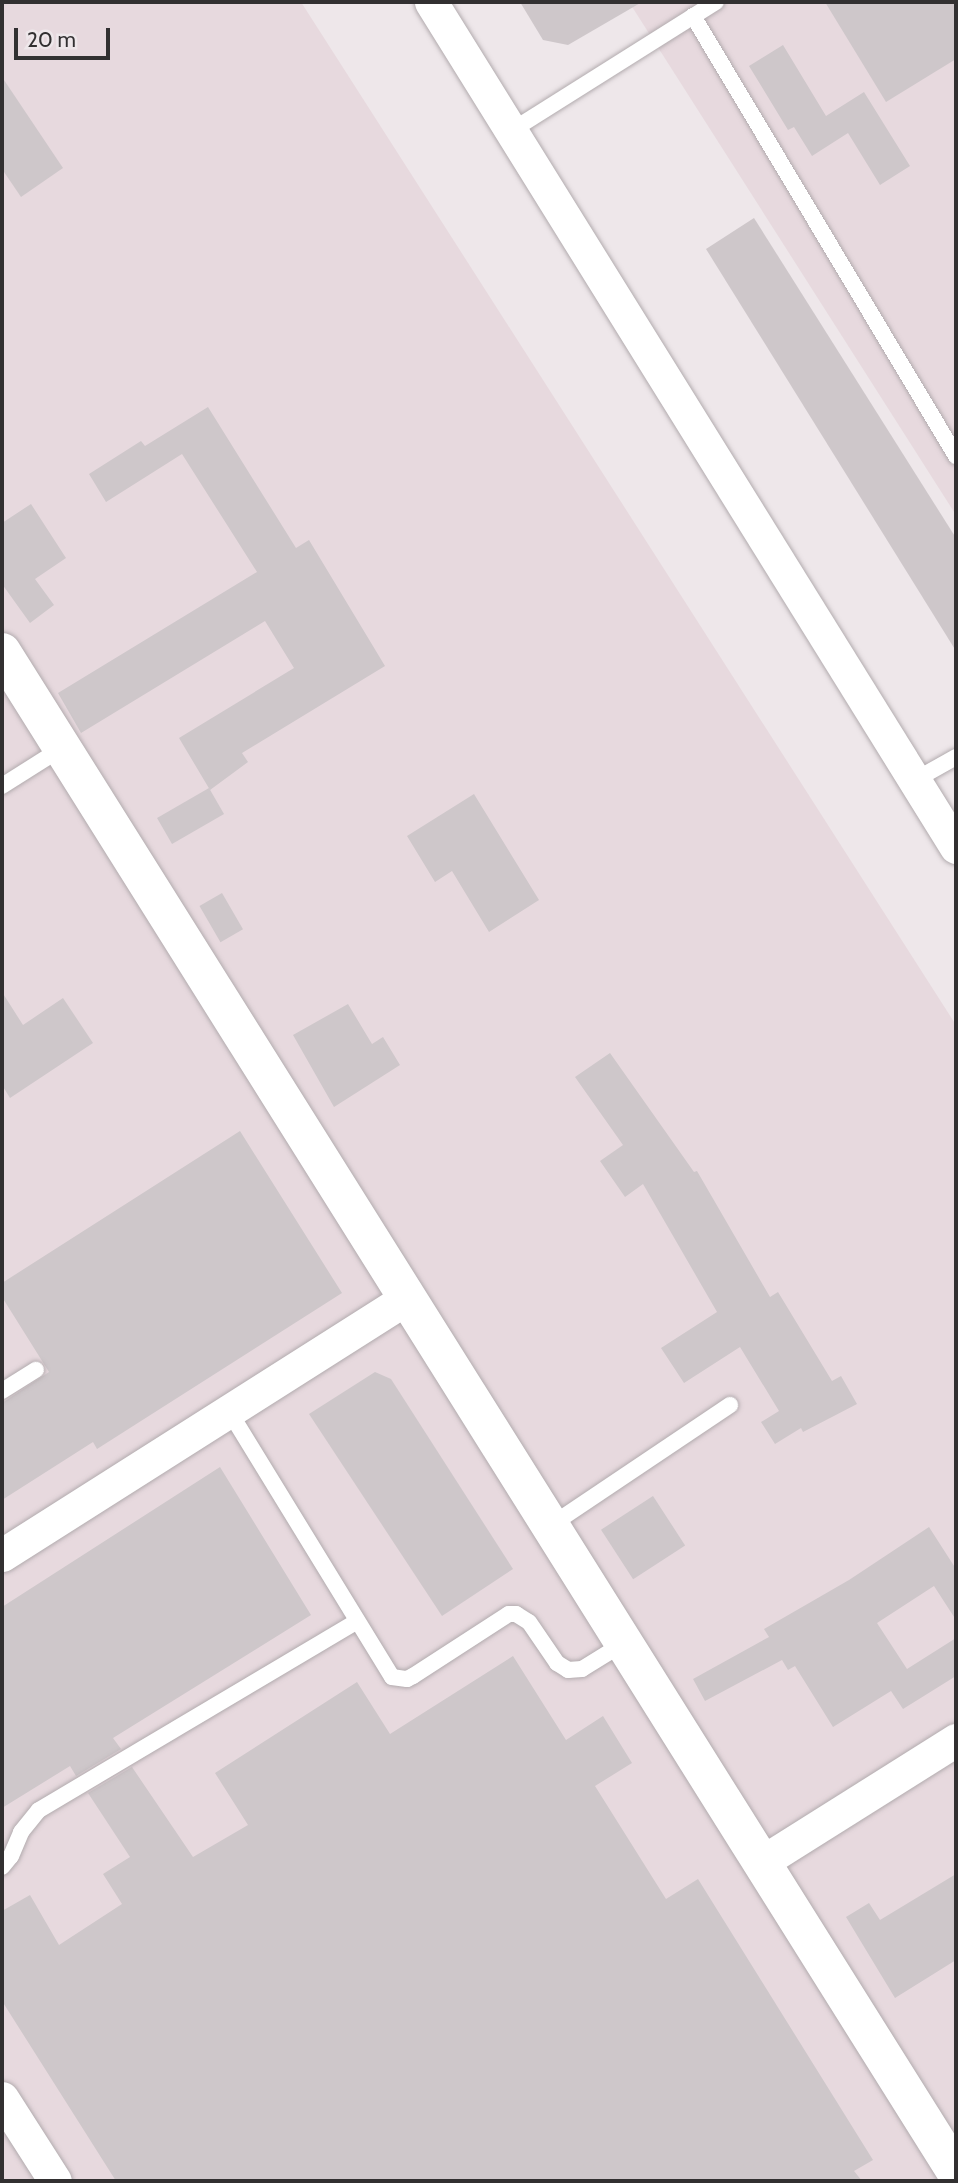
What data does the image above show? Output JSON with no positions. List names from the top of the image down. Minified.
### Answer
{"scale_bar":"20 m"}
